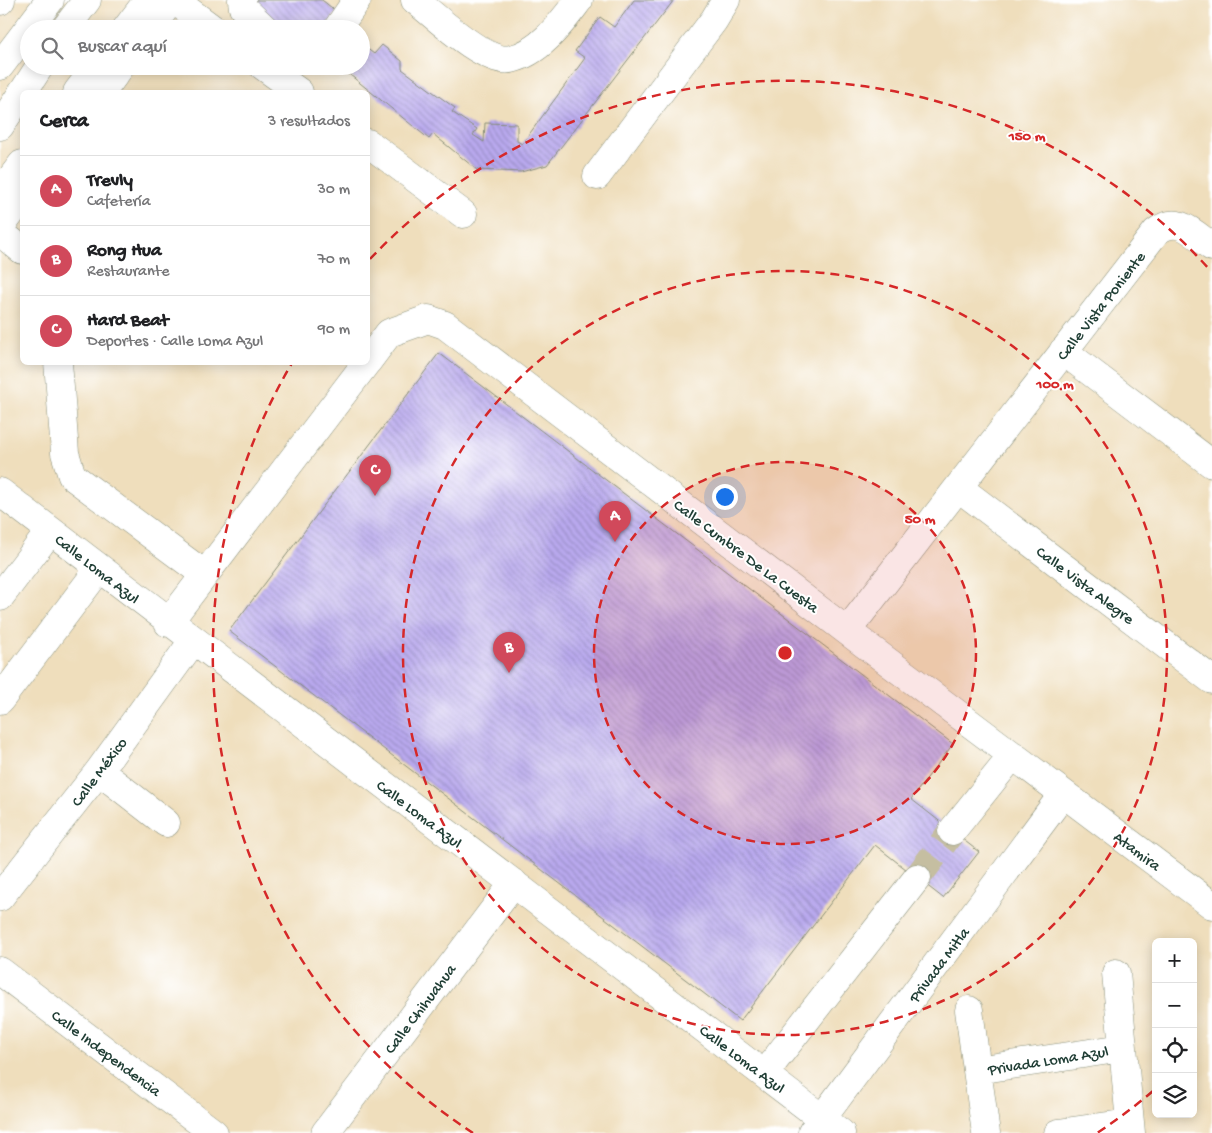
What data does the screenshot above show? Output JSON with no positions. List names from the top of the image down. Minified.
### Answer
{"streets":{"street":["Calle Vista Poniente","Calle Cumbre De La Cuesta","Calle Loma Azul","Calle Vista Alegre","Calle México","Atamira","Privada Mitla","Calle Chihuahua","Calle Independencia","Privada Loma Azul"]},"crossings":[["Calle Vista Poniente","Calle Cumbre De La Cuesta"],["Calle Vista Poniente","Calle Vista Alegre"],["Calle Cumbre De La Cuesta","Atamira"],["Calle Cumbre De La Cuesta","Privada Mitla"],["Calle Loma Azul","Calle México"],["Calle Loma Azul","Privada Mitla"],["Calle Loma Azul","Calle Chihuahua"],["Atamira","Privada Mitla"]],"page":{"search":"Buscar aquí","heading":["Cerca","3 resultados"],"list":[{"mark":"A","name":"Trevly","note":"Cafetería","value":"30 m"},{"mark":"B","name":"Rong Hua","note":"Restaurante","value":"70 m"},{"mark":"C","name":"Hard Beat","note":"Deportes · Calle Loma Azul","value":"90 m"}],"pins":["C","A","B"],"map_buttons":["+","−"]},"rings":["150 m","100 m","50 m"]}
